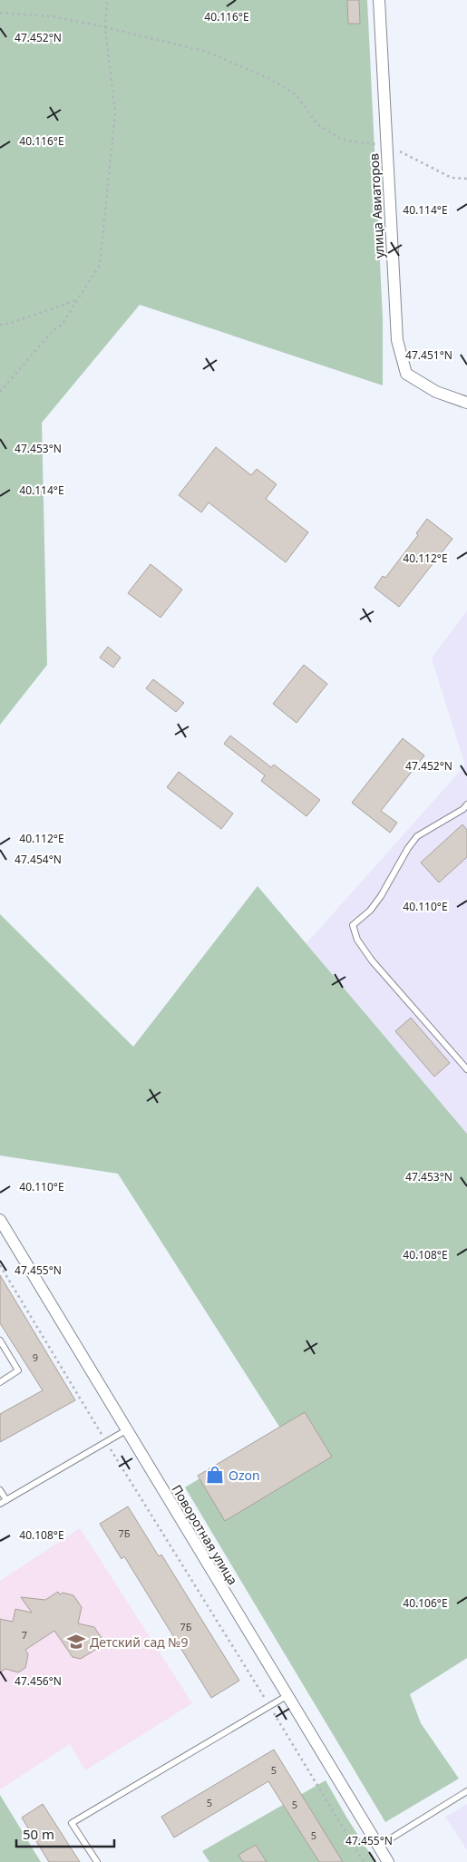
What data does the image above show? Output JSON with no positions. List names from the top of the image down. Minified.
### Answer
{"streets":{"street":["улица Авиаторов","Поворотная улица"]},"places":{"shop":["Ozon"],"school or university":["Детский сад №9"]},"house_numbers":["9","7Б","7Б","7","5","5","5","5"],"scale_bar":"50 m","coordinates":["40.116°E","47.452°N","40.114°E","47.451°N","47.453°N","40.112°E","47.454°N","40.110°E","40.108°E","47.455°N","40.106°E","47.456°N"]}
